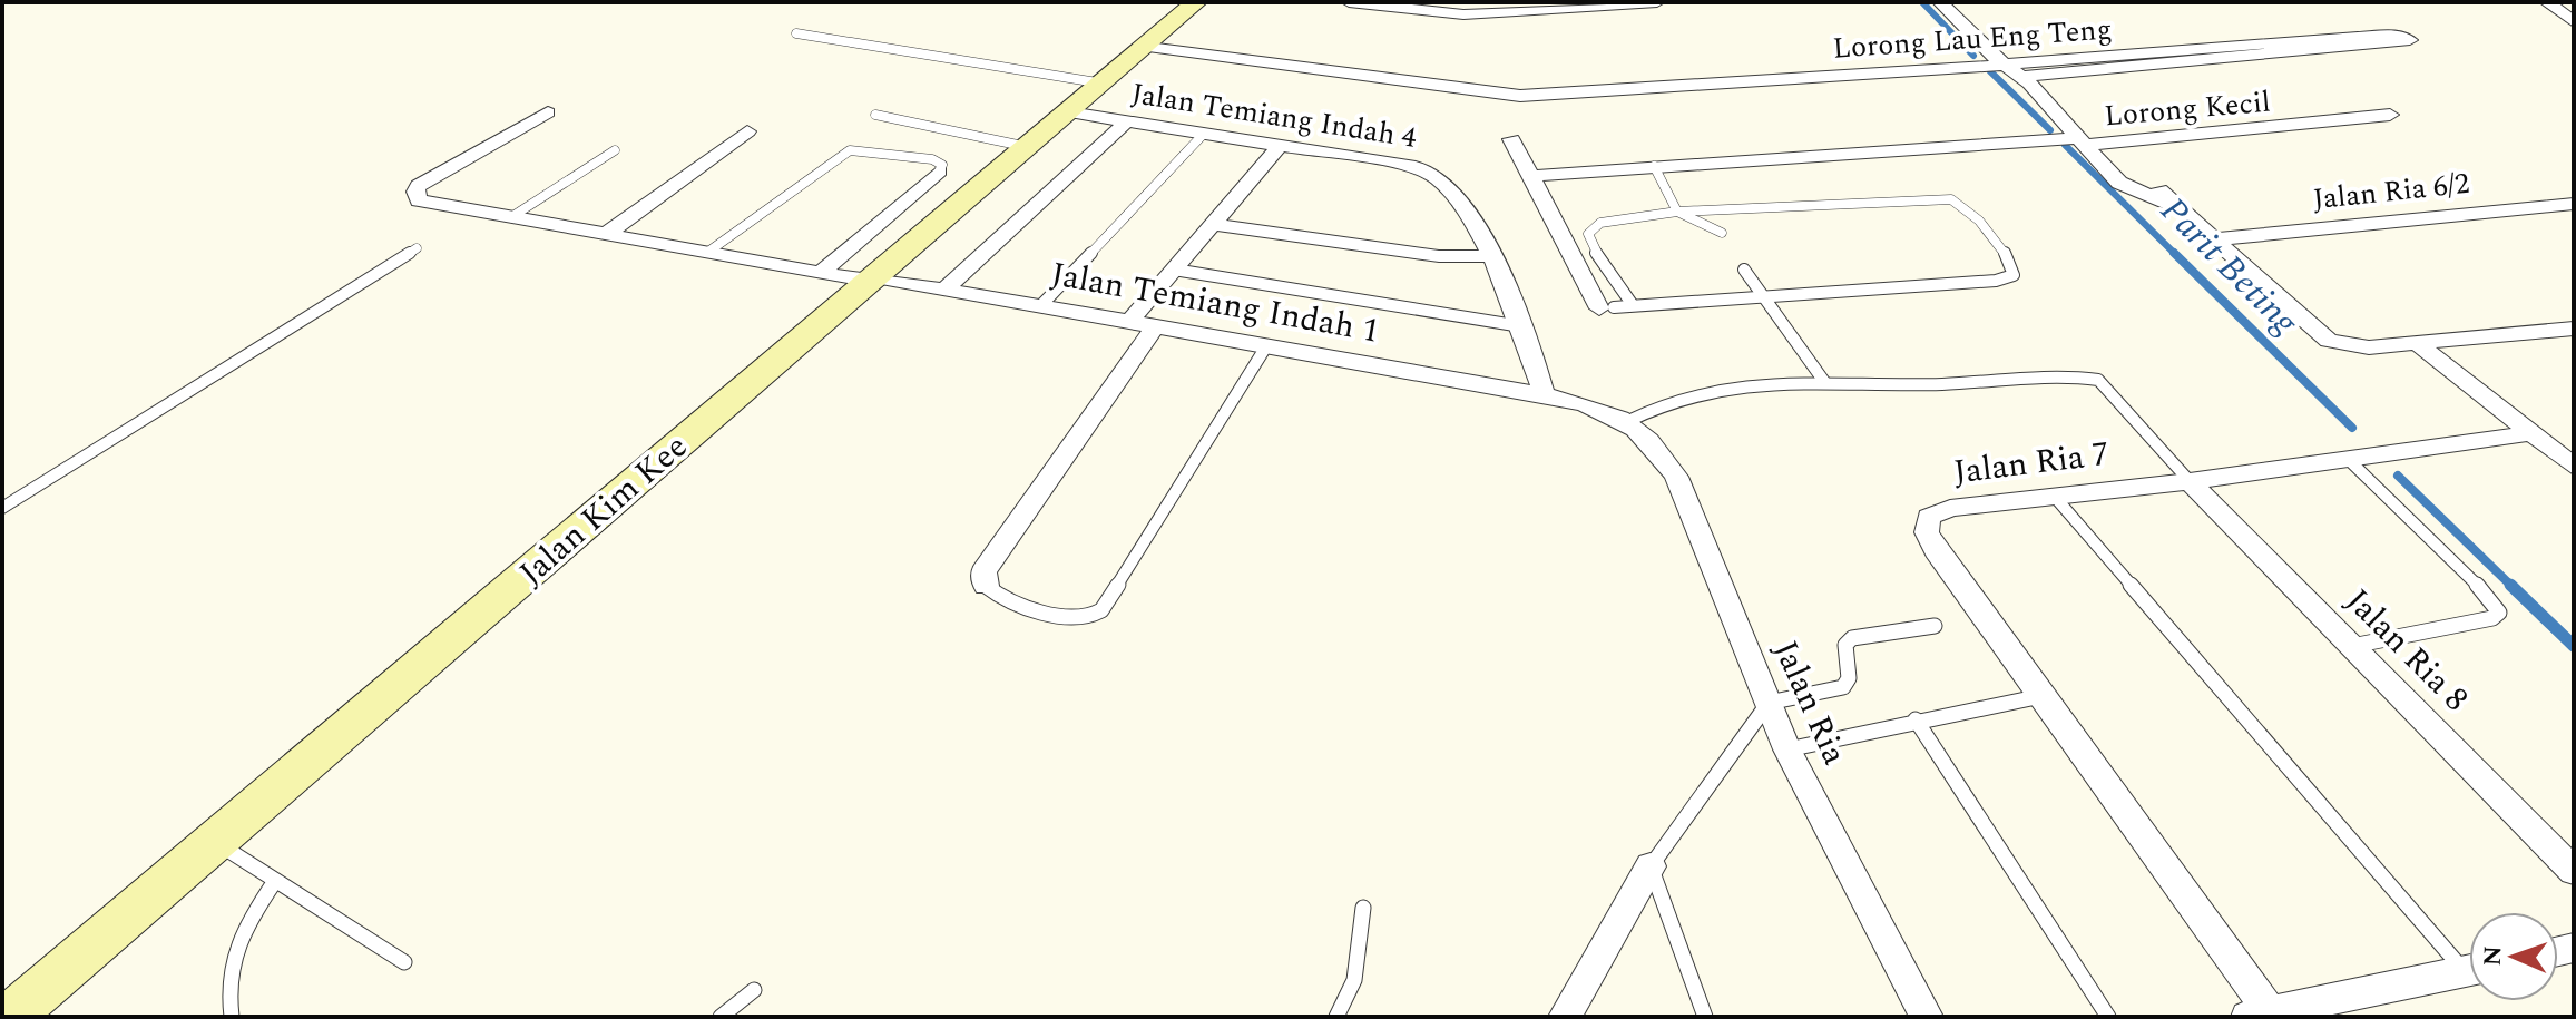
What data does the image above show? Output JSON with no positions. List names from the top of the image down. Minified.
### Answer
{"streets":{"street":["Lorong Lau Eng Teng","Lorong Kecil","Jalan Temiang Indah 4","Jalan Ria 6/2","Jalan Temiang Indah 1","Jalan Ria 7","Jalan Kim Kee","Jalan Ria 8","Jalan Ria"]},"crossings":[["Lorong Lau Eng Teng","Lorong Kecil"],["Lorong Lau Eng Teng","Jalan Kim Kee"],["Jalan Temiang Indah 4","Jalan Temiang Indah 1"],["Jalan Temiang Indah 4","Jalan Kim Kee"],["Jalan Temiang Indah 1","Jalan Kim Kee"],["Jalan Temiang Indah 1","Jalan Ria"],["Jalan Ria 7","Jalan Ria 8"]],"water":["Parit Beting"],"north":"left"}
